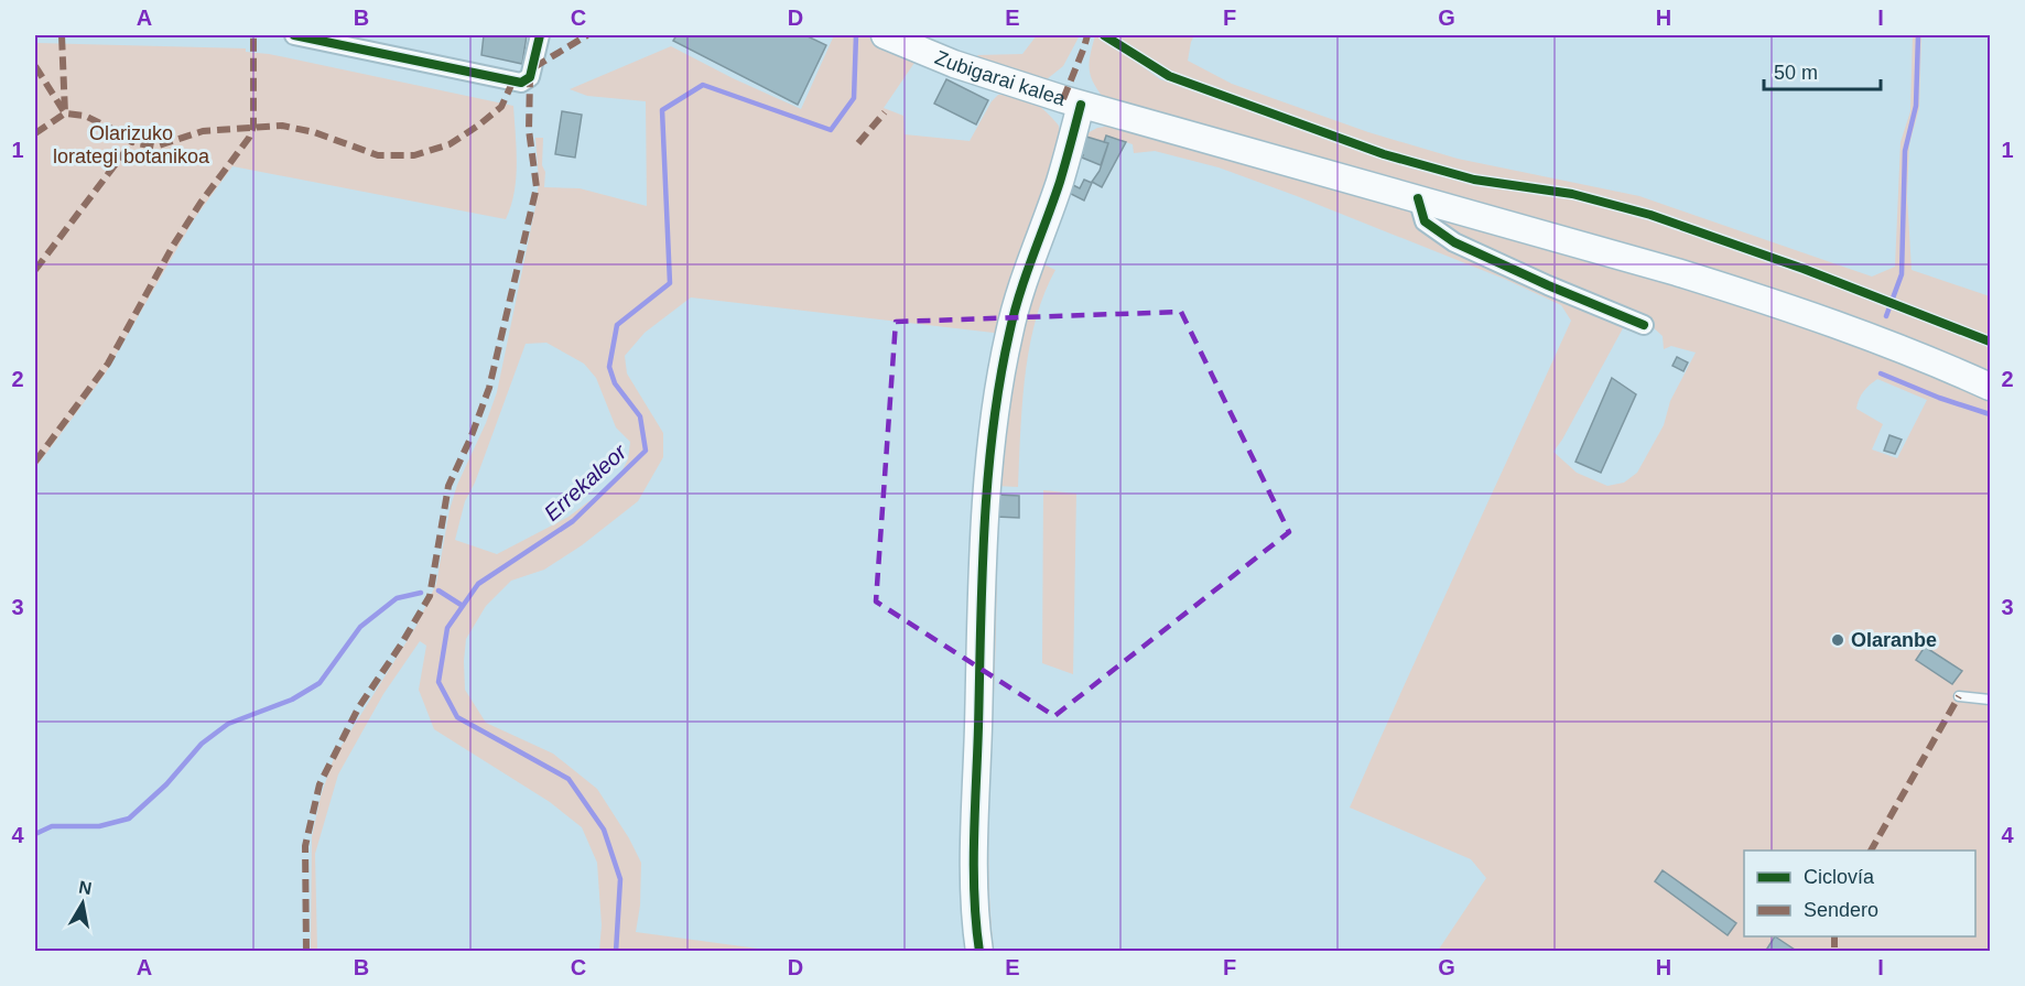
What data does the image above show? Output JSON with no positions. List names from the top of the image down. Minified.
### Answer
{"streets":{"main road":["Zubigarai kalea"]},"water":["Errekaleor"],"parks":["Olarizuko lorategi botanikoa"],"places":["Olaranbe"],"legend":["Ciclovía","Sendero"],"scale_bar":"50 m","north":"top","grid":{"columns":["A","B","C","D","E","F","G","H","I"],"rows":["1","2","3","4"]}}
